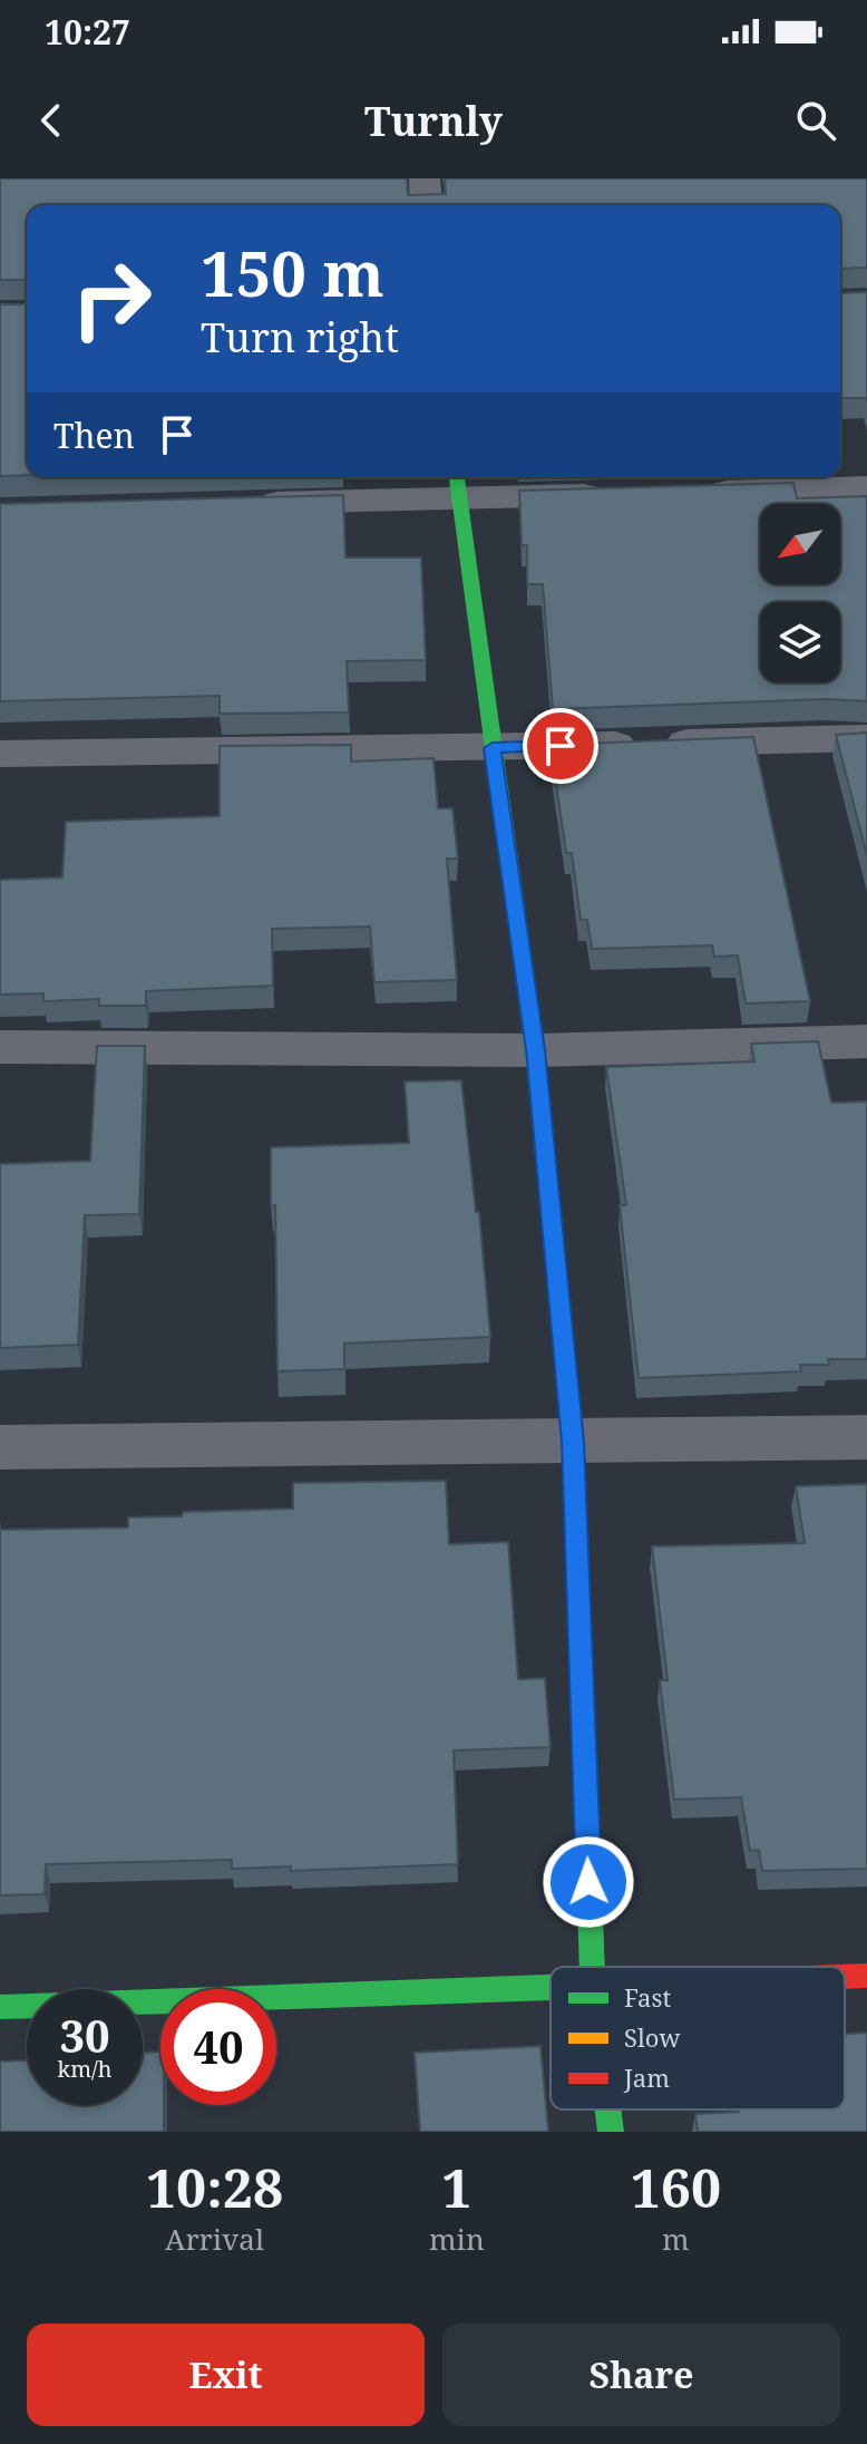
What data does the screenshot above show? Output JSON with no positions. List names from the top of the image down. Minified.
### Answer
{"legend":["Fast","Slow","Jam"],"north":"bottom left","page":{"status":"10:27","header":"Turnly","turn":["150 m","Turn right"],"then":"Then","speed":"30 km/h","limit":"40","eta":["10:28","Arrival","1","min","160","m"],"buttons":["Exit","Share"]}}
